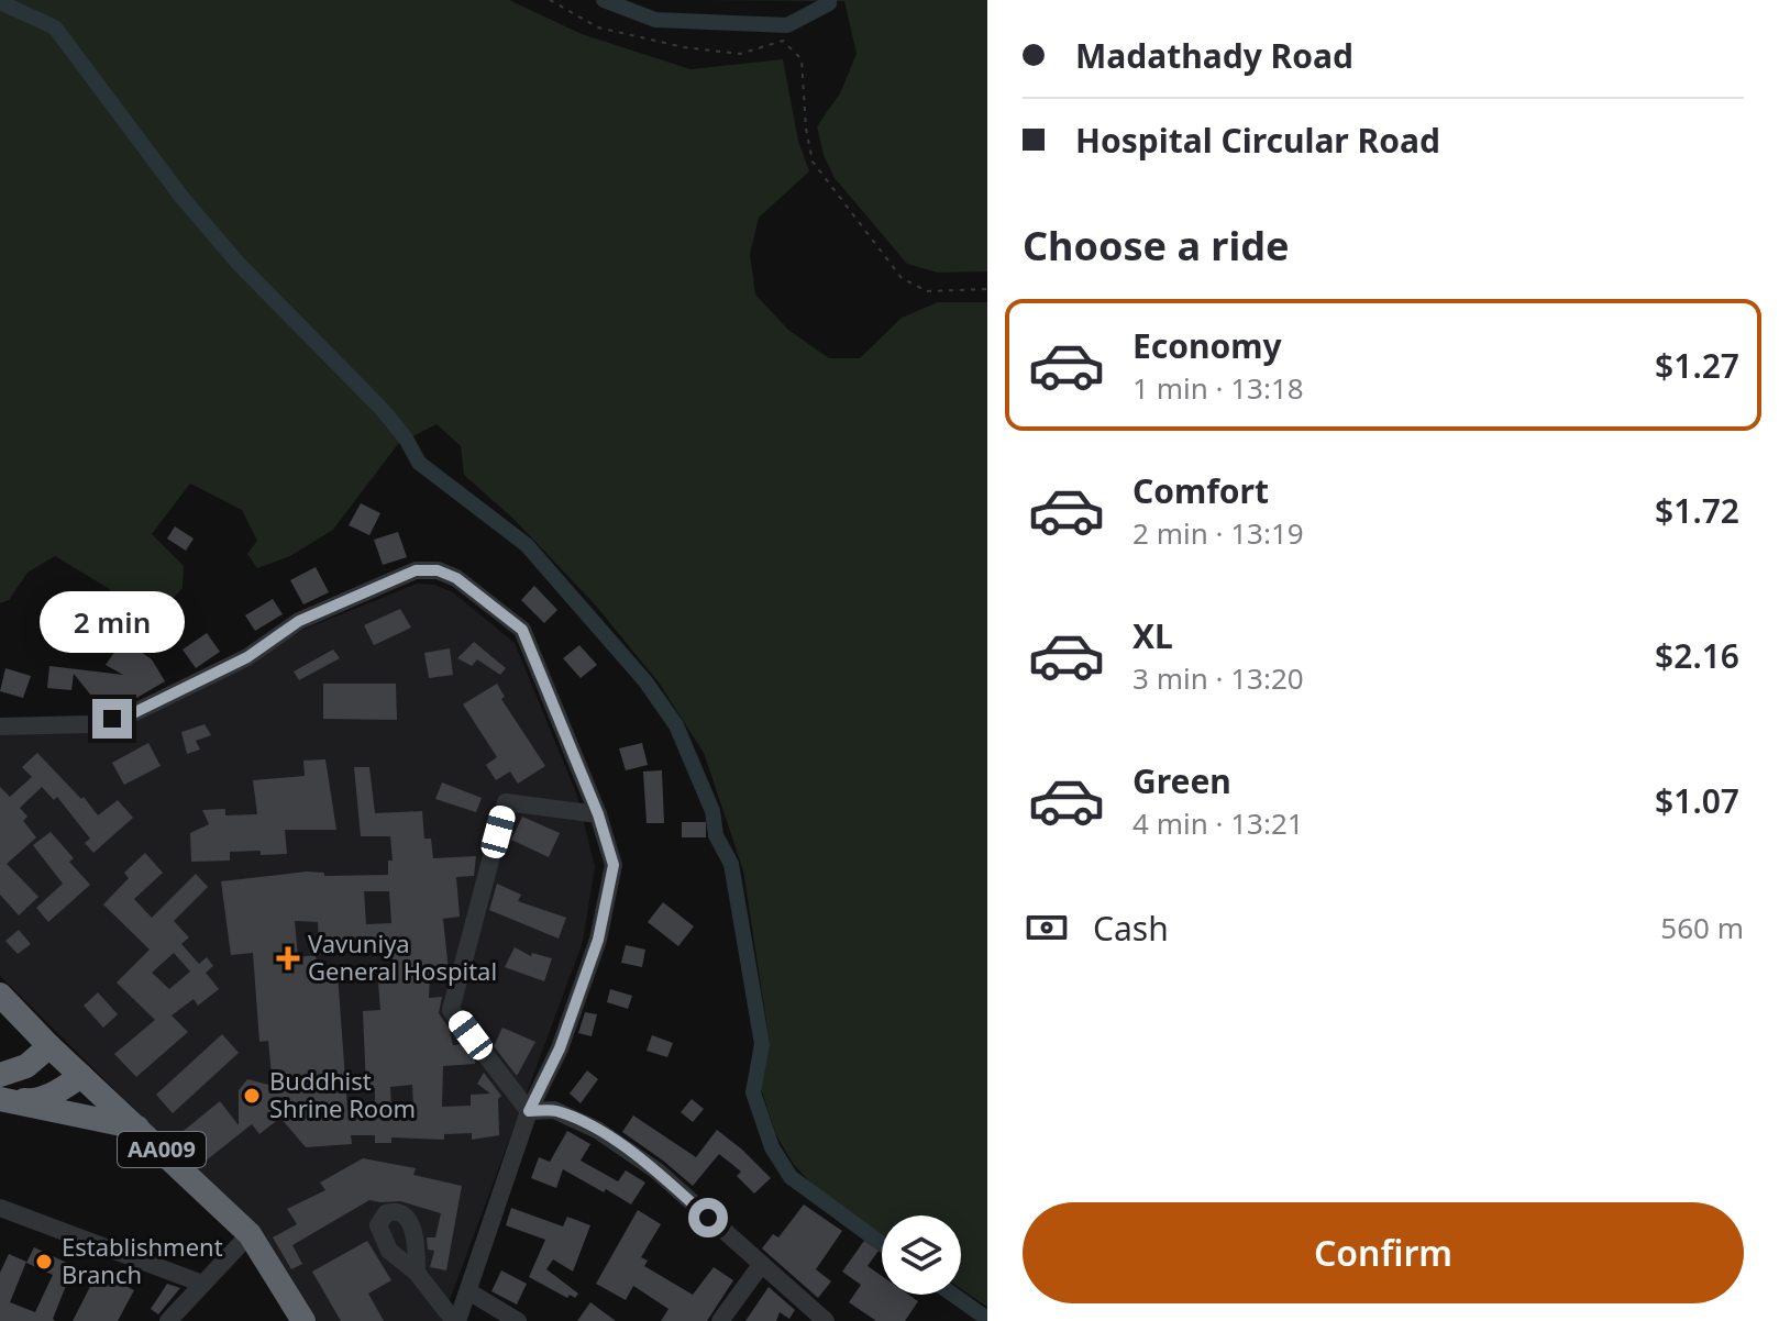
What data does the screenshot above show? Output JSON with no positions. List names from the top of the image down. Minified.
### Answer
{"streets":{"highway":["AA009"]},"places":{"health":["Vavuniya General Hospital"],"other":["Buddhist Shrine Room","Establishment Branch"]},"page":{"banner":["Madathady Road","Hospital Circular Road"],"heading":"Choose a ride","list":[{"name":"Economy","note":"1 min · 13:18","value":"$1.27"},{"name":"Comfort","note":"2 min · 13:19","value":"$1.72"},{"name":"XL","note":"3 min · 13:20","value":"$2.16"},{"name":"Green","note":"4 min · 13:21","value":"$1.07"}],"bubble":"2 min","pay":["Cash","560 m"],"buttons":"Confirm"}}
